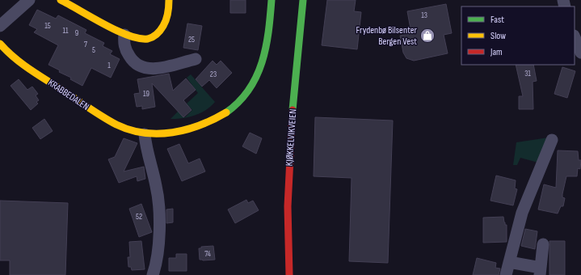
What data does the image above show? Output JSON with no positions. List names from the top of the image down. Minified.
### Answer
{"streets":{"street":["KRABBEDALEN","KJØKKELVIKVEIEN"]},"places":{"shop":["Frydenbø Bilsenter Bergen Vest"]},"house_numbers":["13","15","11","9","25","7","5","1","31","23","19","52","74"],"legend":["Fast","Slow","Jam"]}
